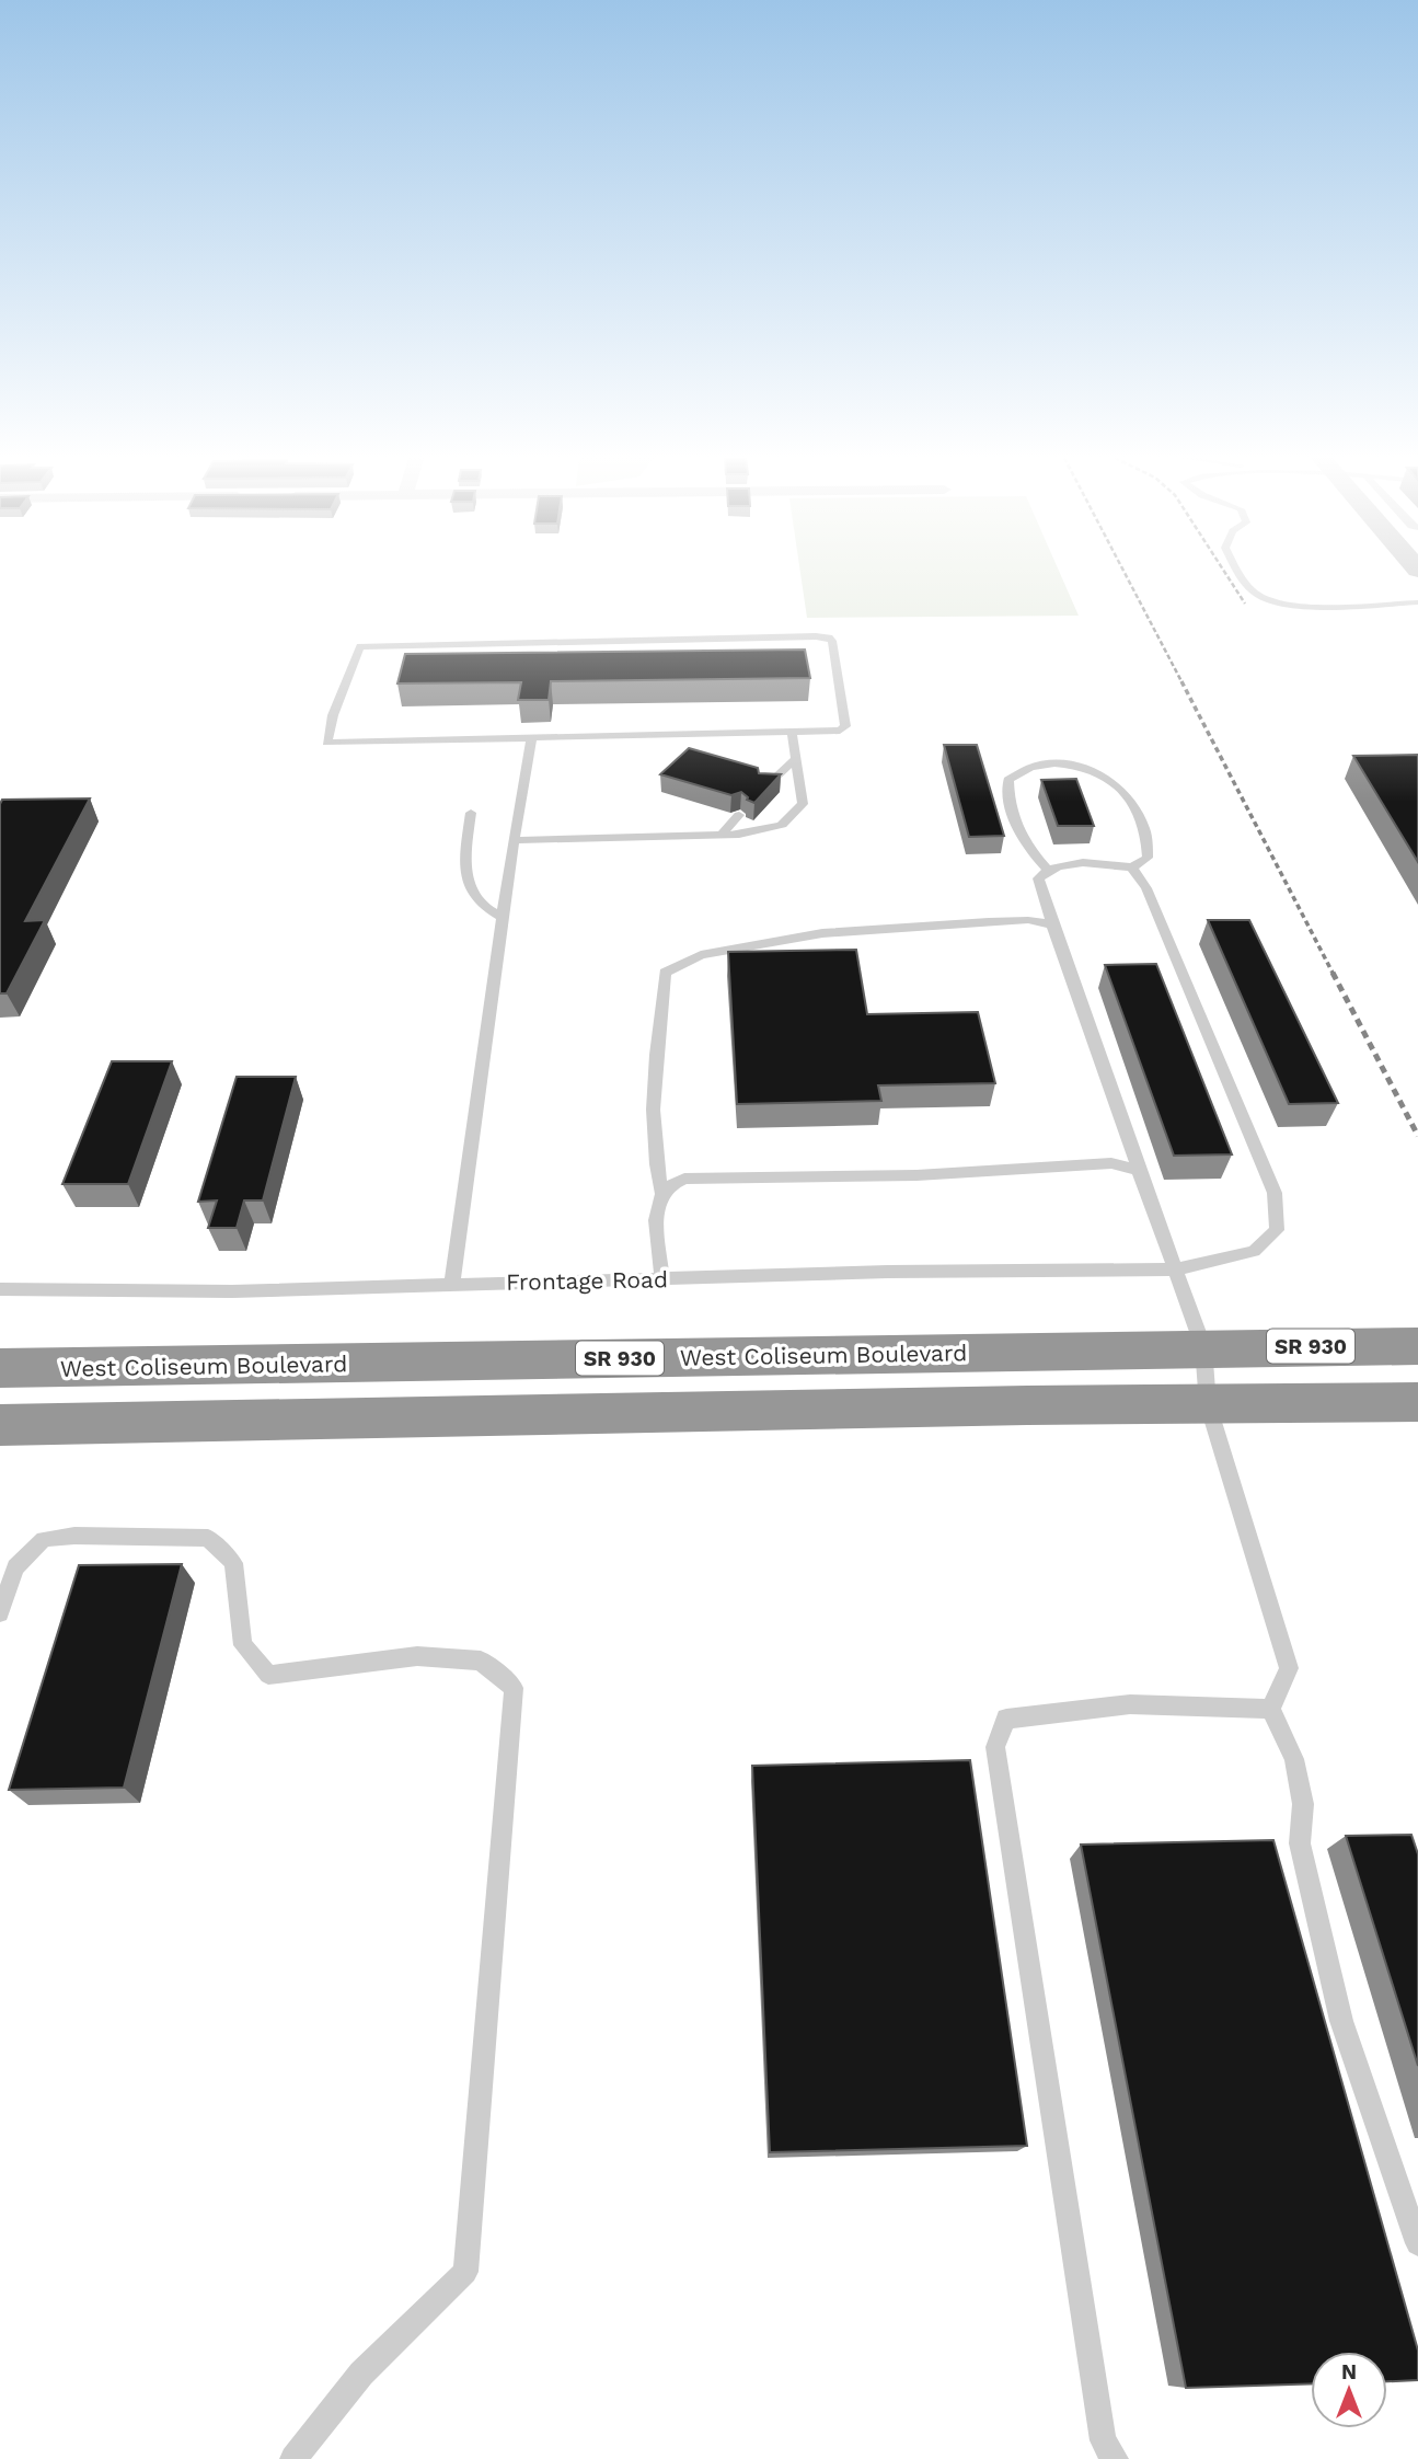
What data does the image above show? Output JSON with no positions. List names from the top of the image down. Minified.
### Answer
{"streets":{"highway":["SR 930","West Coliseum Boulevard"],"lane":["Frontage Road"]},"north":"top"}
